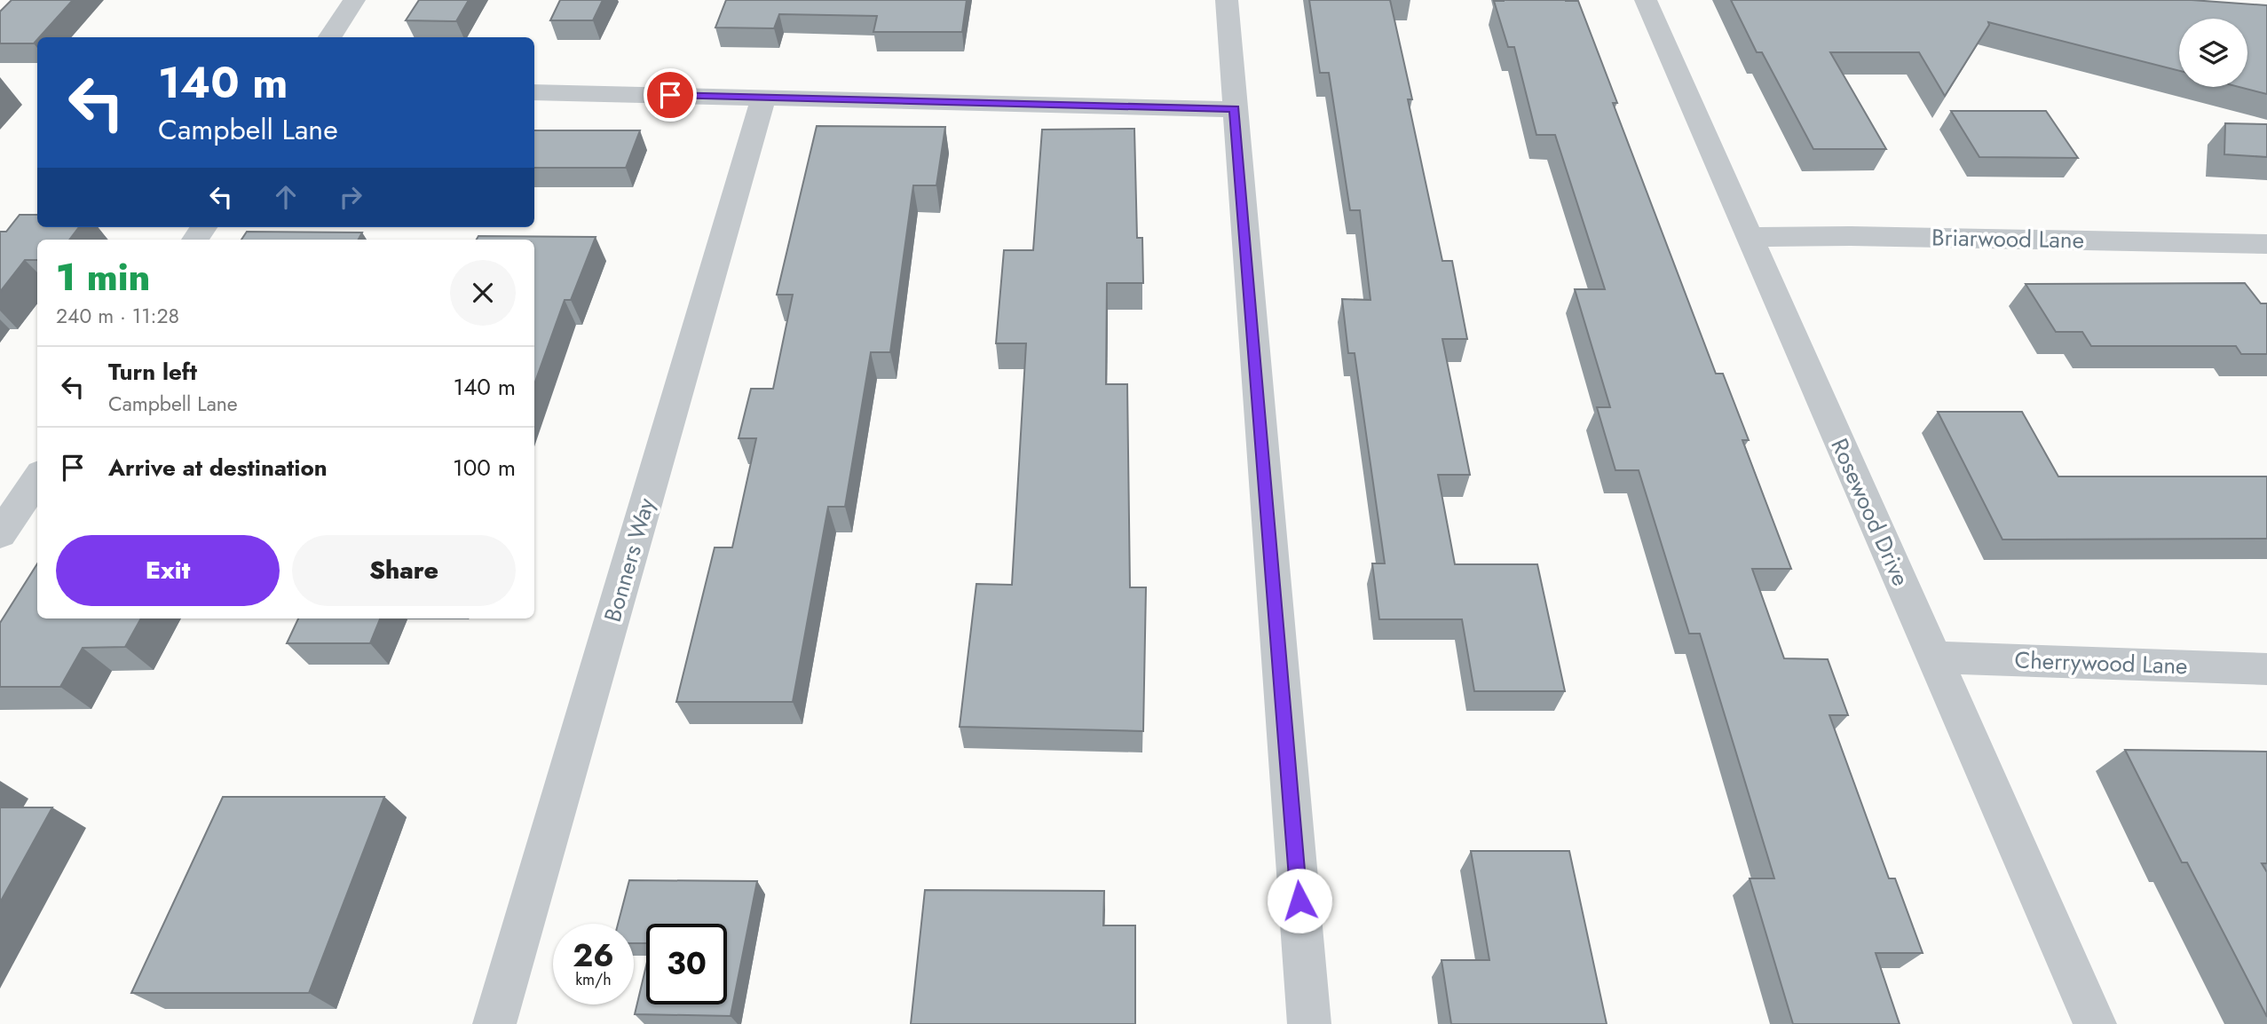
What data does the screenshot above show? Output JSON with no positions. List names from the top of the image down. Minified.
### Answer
{"streets":{"street":["Briarwood Lane","Rosewood Drive","Bonners Way","Cherrywood Lane"]},"crossings":[["Briarwood Lane","Rosewood Drive"],["Rosewood Drive","Cherrywood Lane"]],"page":{"turn":["140 m","Campbell Lane"],"heading":["1 min","240 m · 11:28"],"list":[{"name":"Turn left","note":"Campbell Lane","value":"140 m"},{"name":"Arrive at destination","value":"100 m"}],"buttons":["Exit","Share"],"speed":"26 km/h","limit":"30"}}
